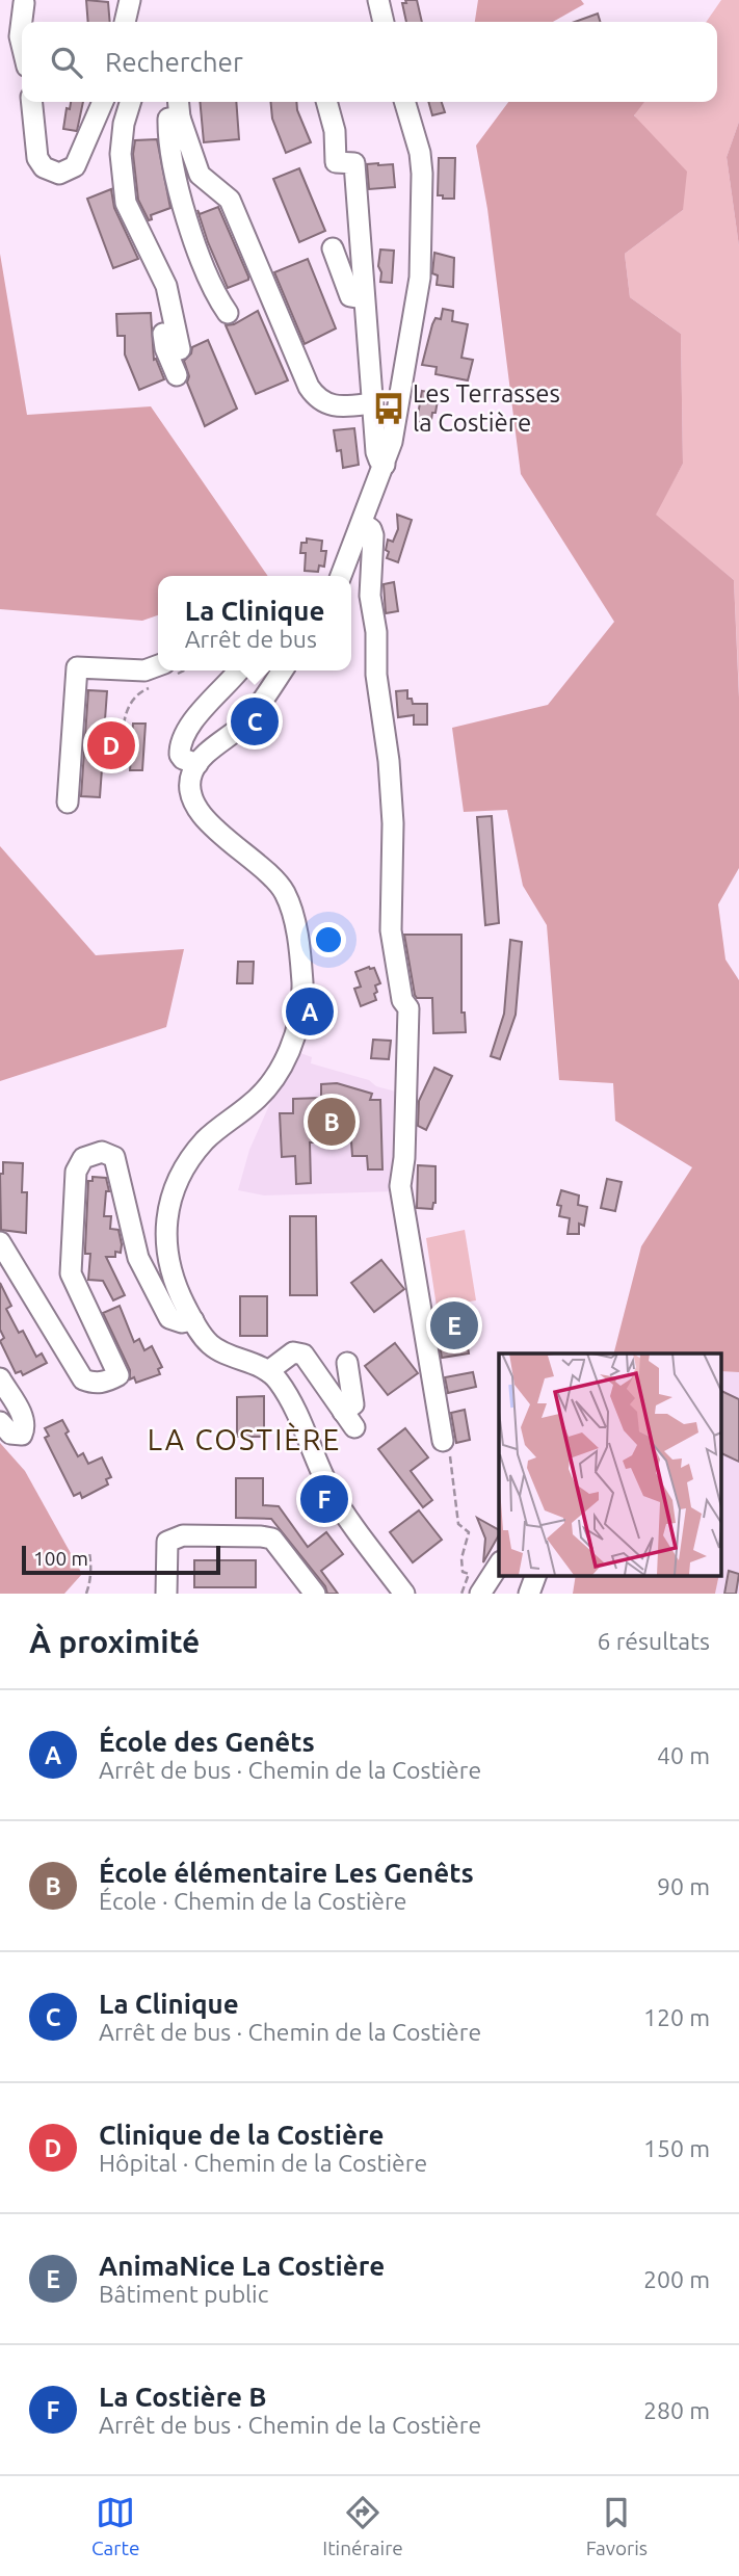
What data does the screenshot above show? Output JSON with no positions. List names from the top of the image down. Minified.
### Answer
{"districts":["LA COSTIÈRE"],"places":{"bus stop":["Les Terrasses la Costière"]},"scale_bar":"100 m","page":{"search":"Rechercher","popup":["La Clinique","Arrêt de bus"],"pins":["C","D","A","B","E","F"],"scale":"100 m","heading":["À proximité","6 résultats"],"list":[{"mark":"A","name":"École des Genêts","note":"Arrêt de bus · Chemin de la Costière","value":"40 m"},{"mark":"B","name":"École élémentaire Les Genêts","note":"École · Chemin de la Costière","value":"90 m"},{"mark":"C","name":"La Clinique","note":"Arrêt de bus · Chemin de la Costière","value":"120 m"},{"mark":"D","name":"Clinique de la Costière","note":"Hôpital · Chemin de la Costière","value":"150 m"},{"mark":"E","name":"AnimaNice La Costière","note":"Bâtiment public","value":"200 m"},{"mark":"F","name":"La Costière B","note":"Arrêt de bus · Chemin de la Costière","value":"280 m"}],"nav":["Carte","Itinéraire","Favoris"]}}
